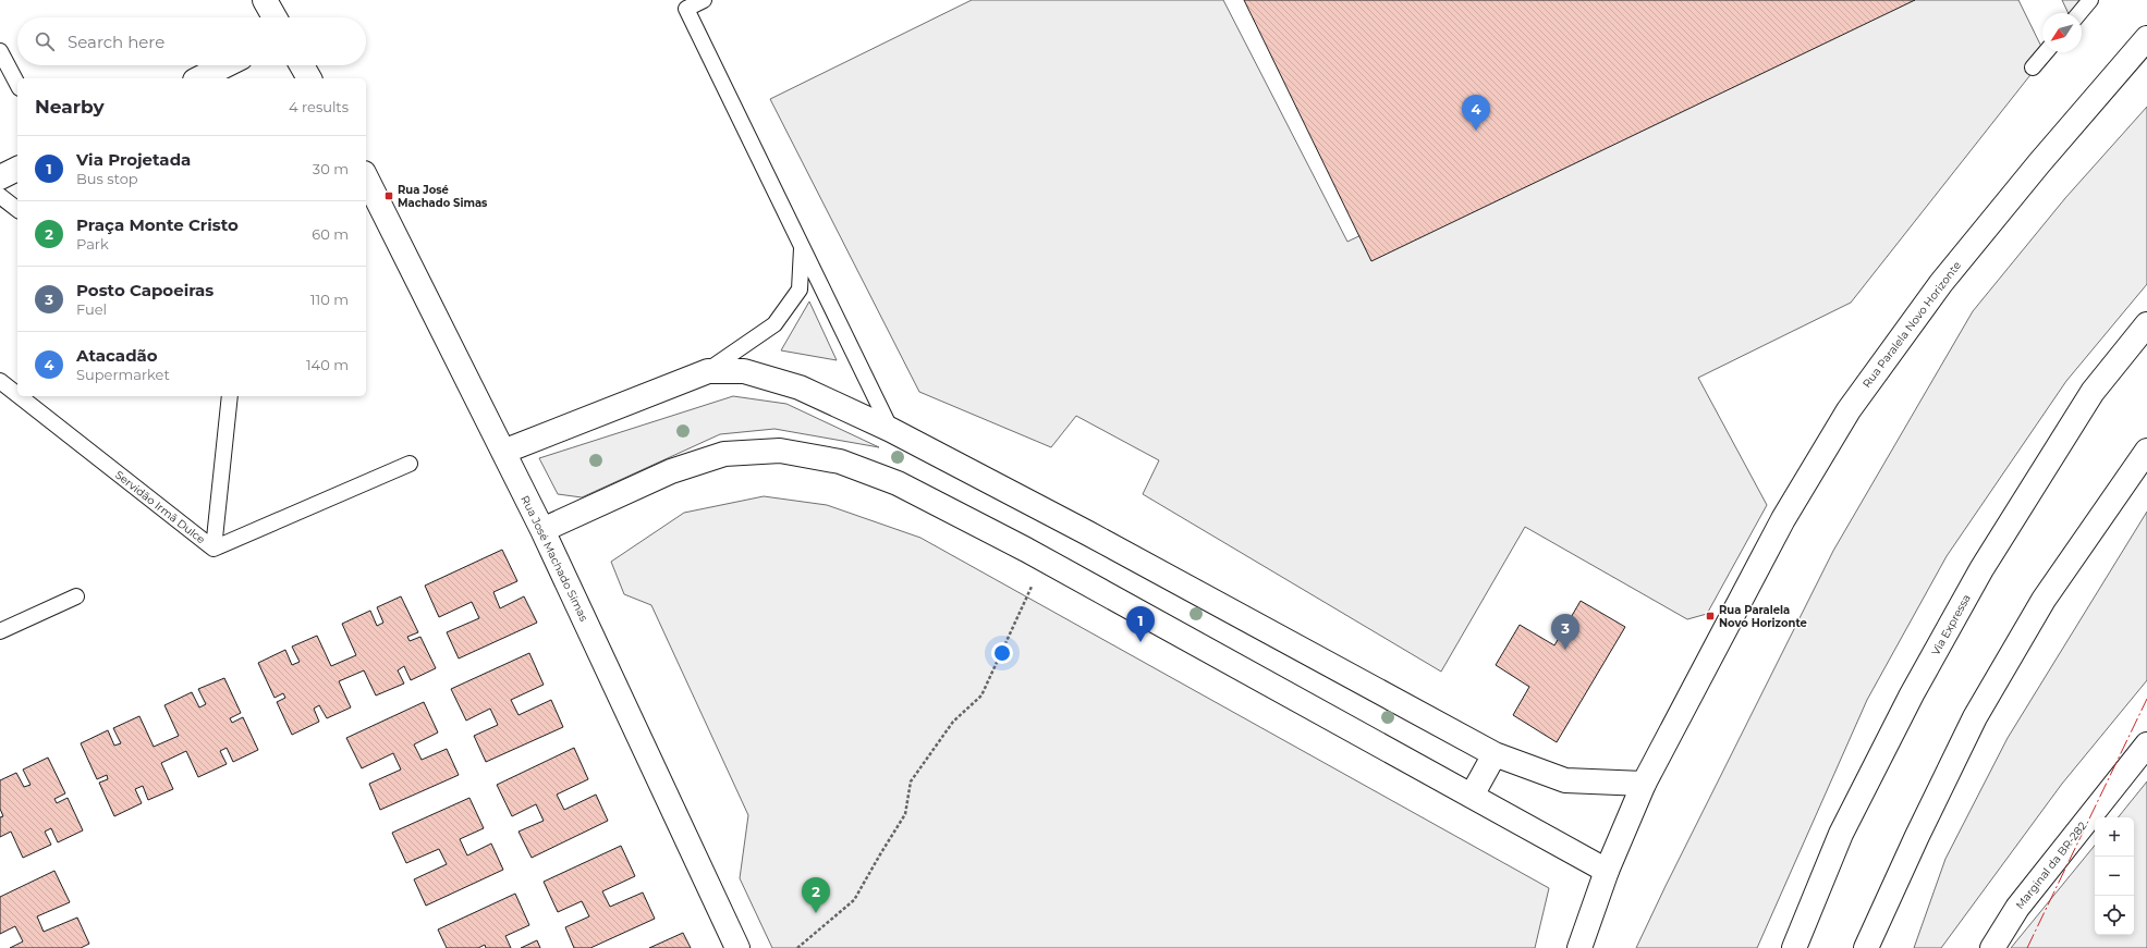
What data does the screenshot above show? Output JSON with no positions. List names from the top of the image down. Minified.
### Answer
{"streets":{"main road":["Rua Paralela Novo Horizonte","Rua José Machado Simas","Via Expressa","Marginal da BR-282"],"lane":["Servidão Irmã Dulce"]},"places":{"transit":["Rua José Machado Simas","Rua Paralela Novo Horizonte"]},"north":"bottom left","page":{"search":"Search here","heading":["Nearby","4 results"],"pins":["4","1","3","2"],"list":[{"mark":"1","name":"Via Projetada","note":"Bus stop","value":"30 m"},{"mark":"2","name":"Praça Monte Cristo","note":"Park","value":"60 m"},{"mark":"3","name":"Posto Capoeiras","note":"Fuel","value":"110 m"},{"mark":"4","name":"Atacadão","note":"Supermarket","value":"140 m"}],"map_buttons":["+","−"]}}
